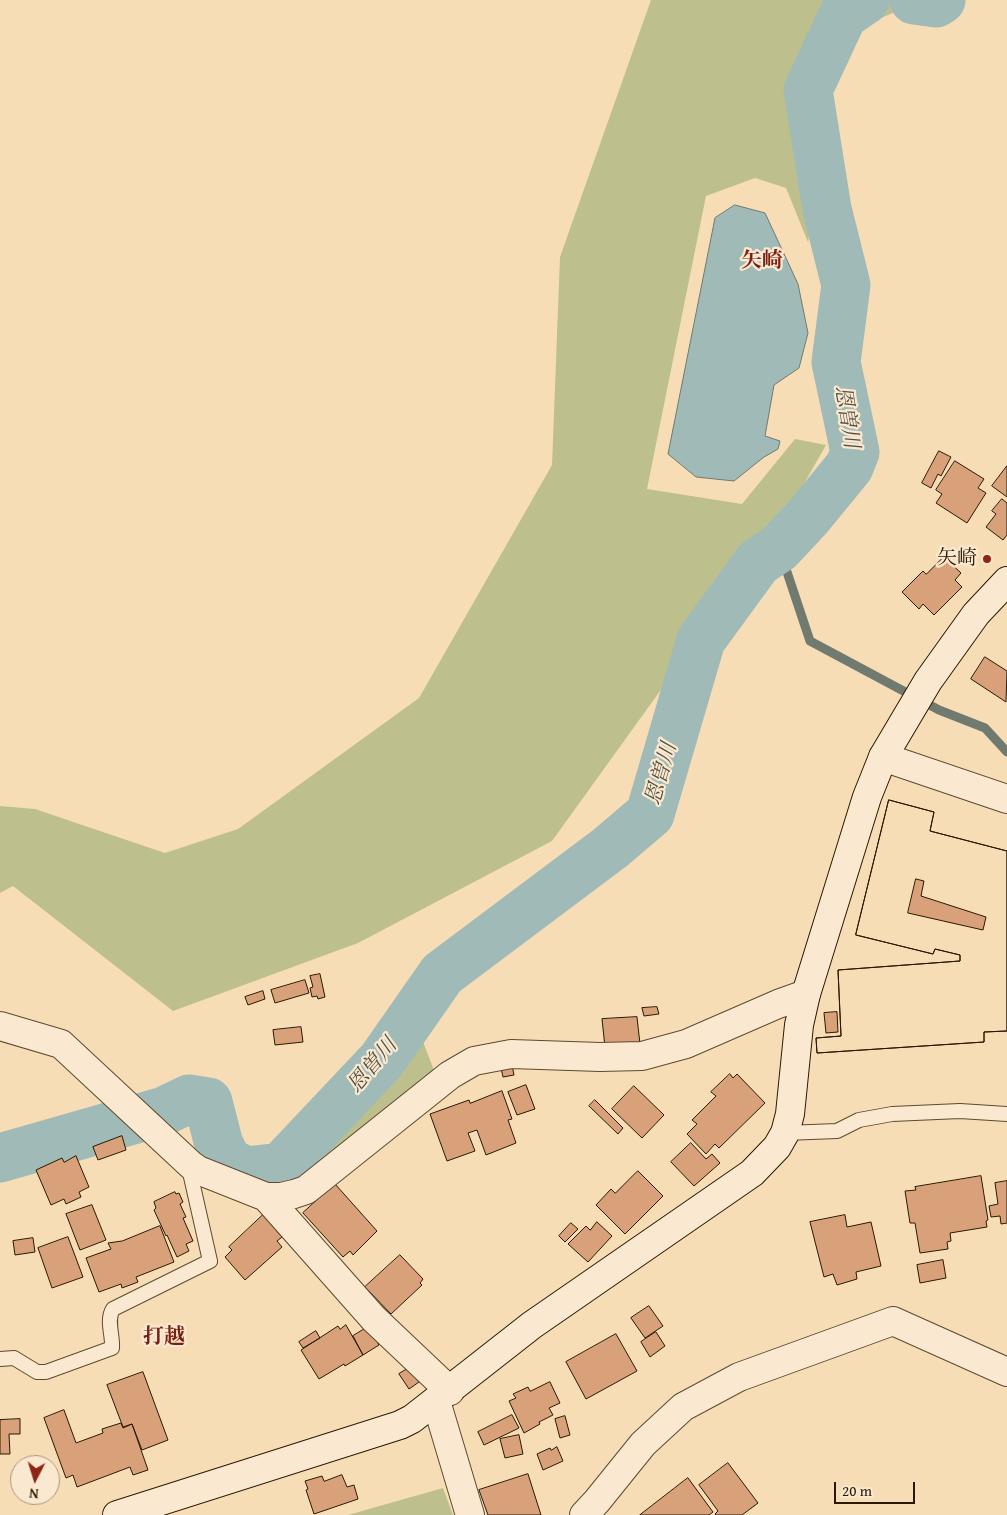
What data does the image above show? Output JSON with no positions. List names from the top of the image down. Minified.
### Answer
{"districts":["矢崎","打越"],"water":["恩曽川"],"places":["矢崎"],"scale_bar":"20 m","north":"bottom"}
